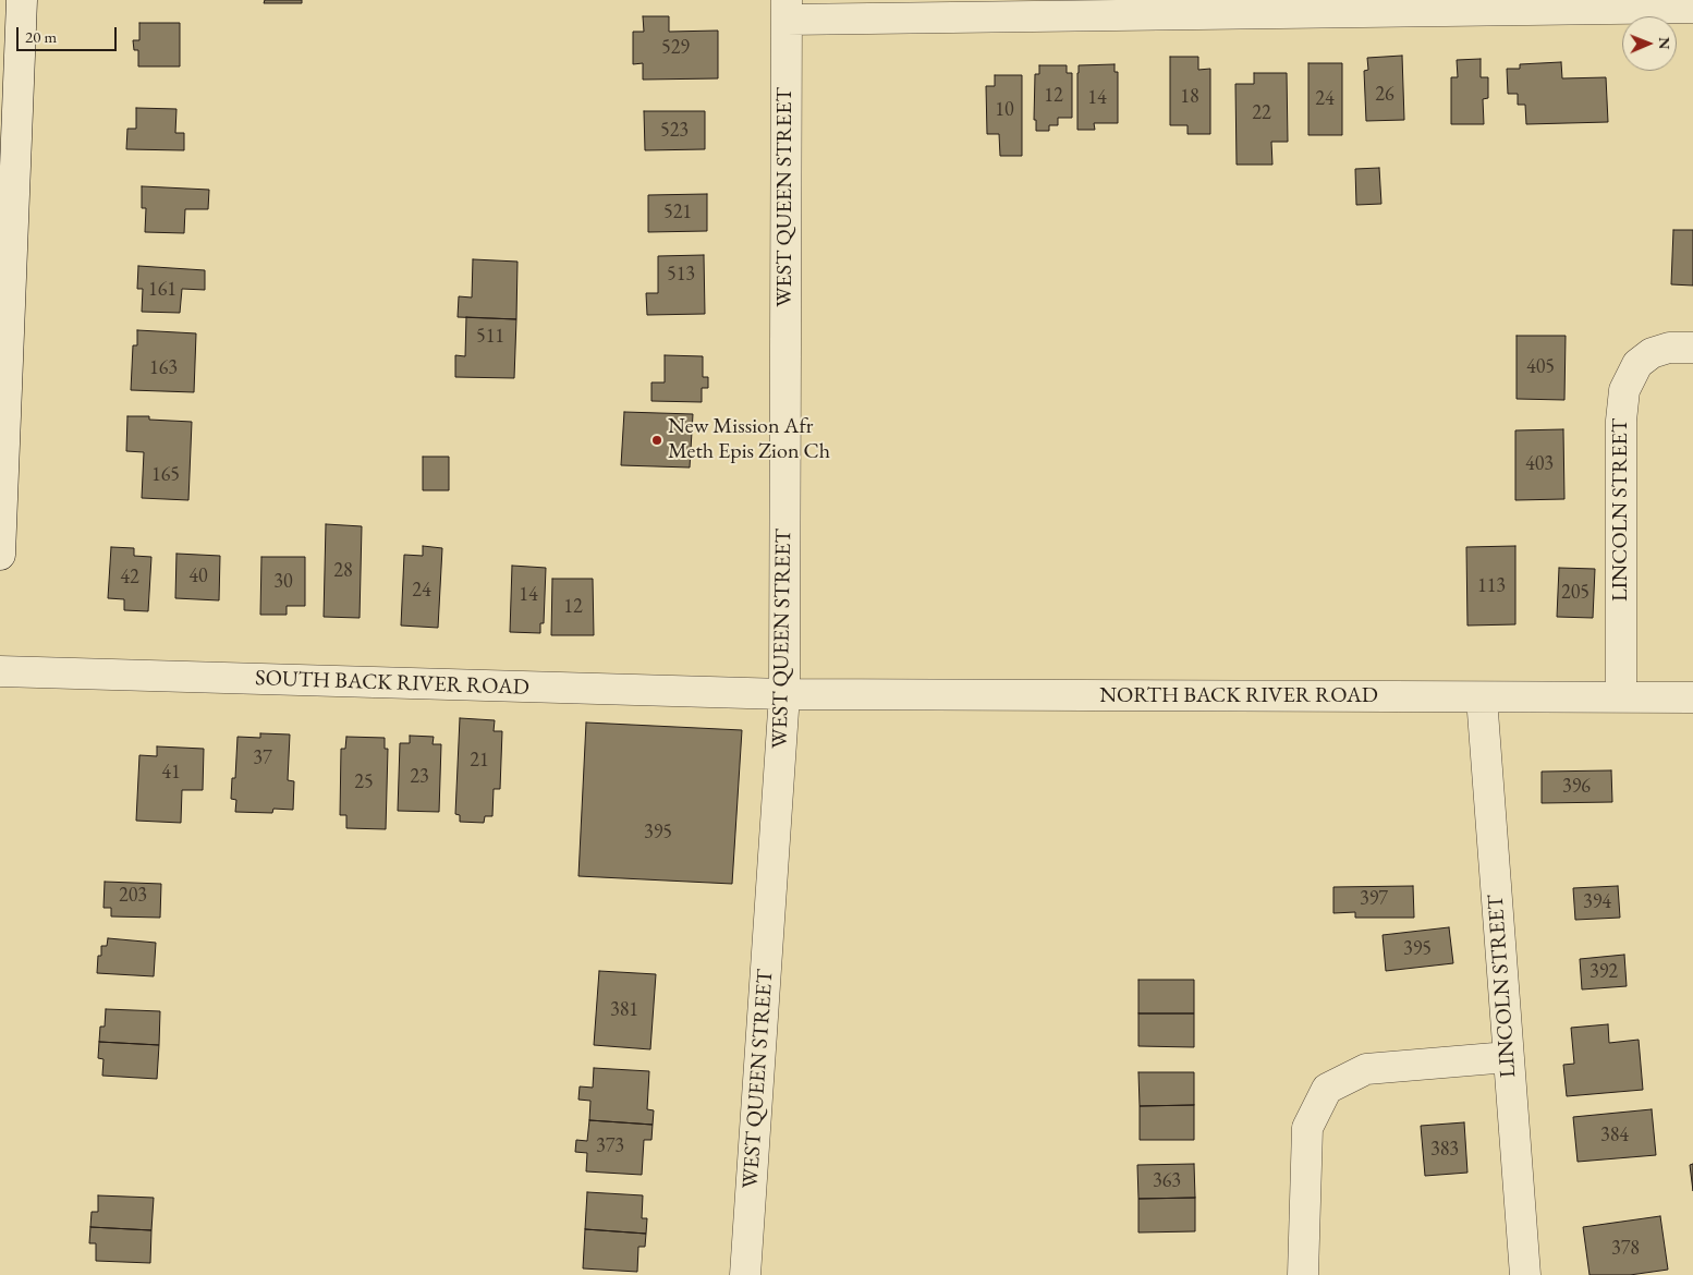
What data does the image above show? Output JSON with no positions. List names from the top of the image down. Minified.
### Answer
{"streets":{"street":["WEST QUEEN STREET","LINCOLN STREET","SOUTH BACK RIVER ROAD","NORTH BACK RIVER ROAD"]},"crossings":[["WEST QUEEN STREET","SOUTH BACK RIVER ROAD"],["WEST QUEEN STREET","NORTH BACK RIVER ROAD"],["LINCOLN STREET","NORTH BACK RIVER ROAD"],["SOUTH BACK RIVER ROAD","NORTH BACK RIVER ROAD"]],"places":["New Mission Afr Meth Epis Zion Ch"],"house_numbers":["529","26","12","18","14","24","10","22","523","521","513","161","511","405","163","403","165","28","40","42","30","113","24","205","14","12","37","21","41","23","25","396","395","203","397","394","395","392","381","384","373","383","363","378"],"scale_bar":"20 m","north":"right"}
